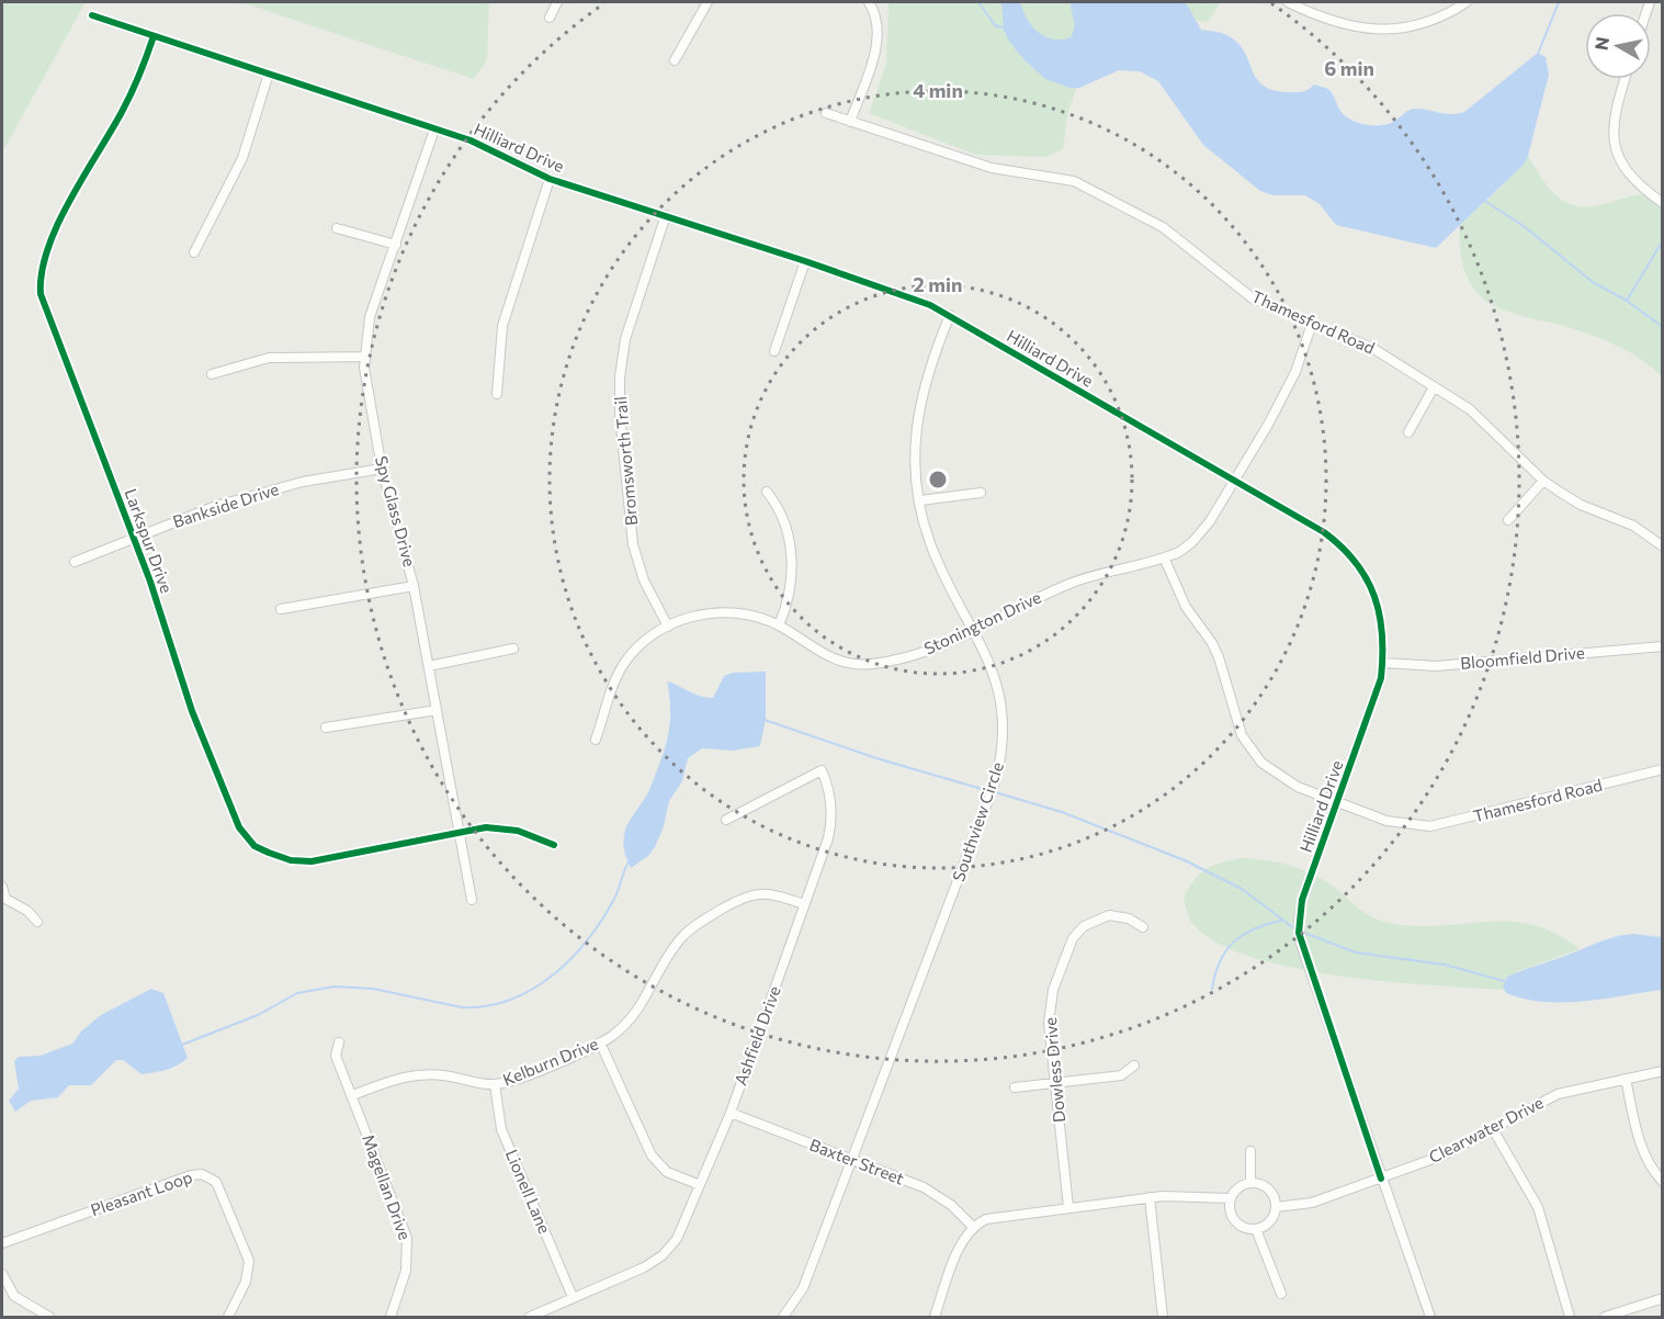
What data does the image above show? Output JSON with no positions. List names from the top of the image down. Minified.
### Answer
{"streets":{"street":["Hilliard Drive","Thamesford Road","Bromsworth Trail","Bankside Drive","Spy Glass Drive","Larkspur Drive","Stonington Drive","Bloomfield Drive","Southview Circle","Ashfield Drive","Kelburn Drive","Dowless Drive","Clearwater Drive","Baxter Street","Magellan Drive","Lionell Lane","Pleasant Loop"]},"crossings":[["Hilliard Drive","Thamesford Road"],["Hilliard Drive","Bromsworth Trail"],["Hilliard Drive","Spy Glass Drive"],["Hilliard Drive","Larkspur Drive"],["Hilliard Drive","Stonington Drive"],["Hilliard Drive","Bloomfield Drive"],["Hilliard Drive","Southview Circle"],["Hilliard Drive","Clearwater Drive"],["Thamesford Road","Stonington Drive"],["Bromsworth Trail","Stonington Drive"],["Bankside Drive","Spy Glass Drive"],["Bankside Drive","Larkspur Drive"],["Spy Glass Drive","Larkspur Drive"],["Stonington Drive","Southview Circle"],["Southview Circle","Baxter Street"],["Ashfield Drive","Kelburn Drive"],["Ashfield Drive","Baxter Street"],["Ashfield Drive","Lionell Lane"],["Kelburn Drive","Magellan Drive"],["Kelburn Drive","Lionell Lane"]],"north":"left","rings":["6 min","4 min","2 min"]}
